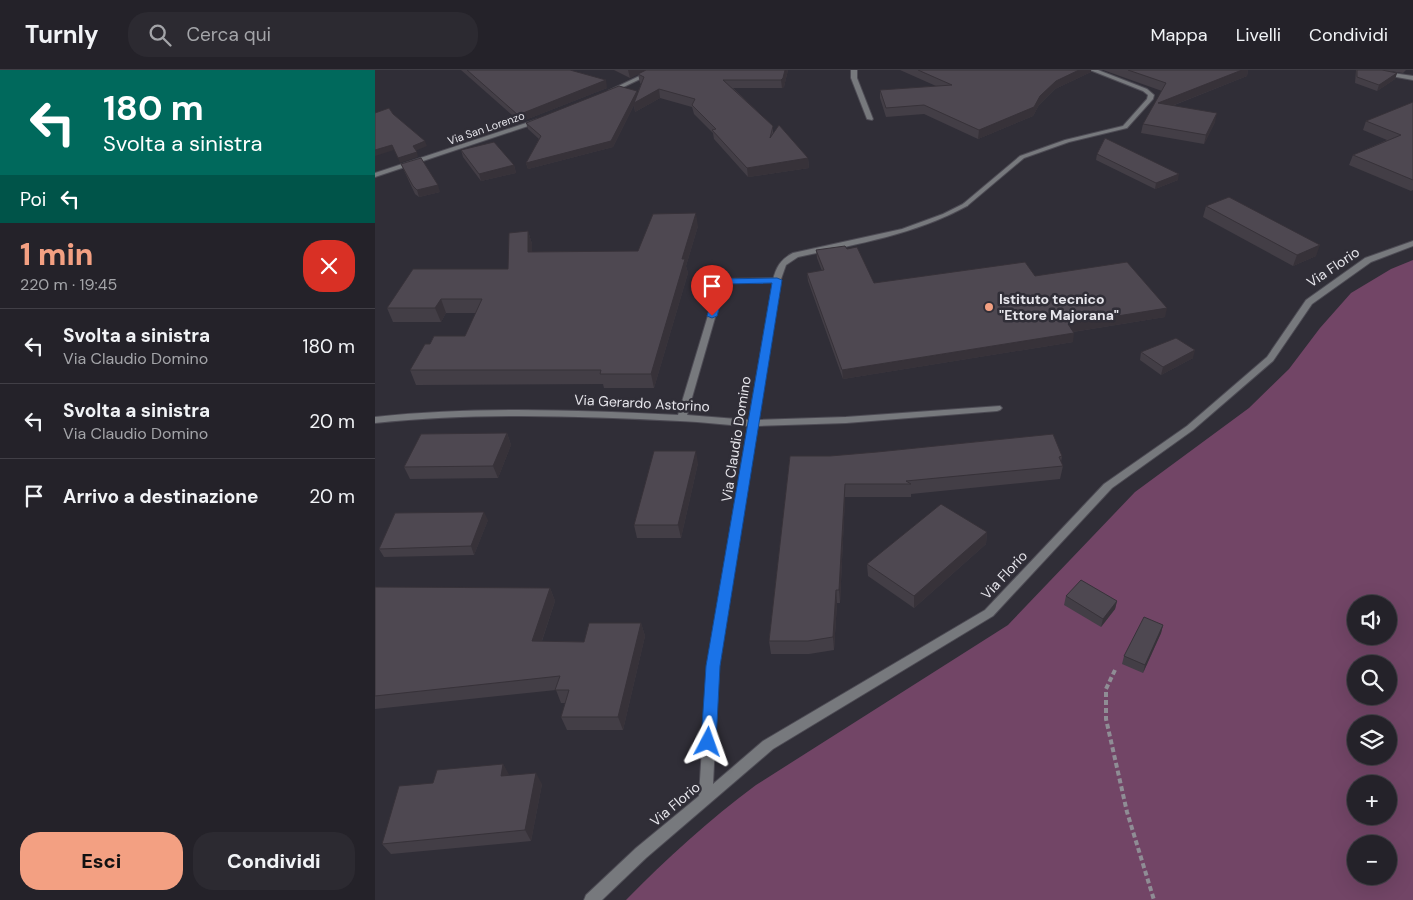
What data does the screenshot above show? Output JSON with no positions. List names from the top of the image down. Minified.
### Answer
{"streets":{"street":["Via San Lorenzo","Via Florio","Via Gerardo Astorino","Via Claudio Domino"]},"crossings":[["Via Florio","Via Claudio Domino"],["Via Gerardo Astorino","Via Claudio Domino"]],"places":["Istituto tecnico \"Ettore Majorana\""],"page":{"header":"Turnly","search":"Cerca qui","nav":["Mappa","Livelli","Condividi"],"turn":["180 m","Svolta a sinistra"],"then":"Poi","heading":["1 min","220 m · 19:45"],"list":[{"name":"Svolta a sinistra","note":"Via Claudio Domino","value":"180 m"},{"name":"Svolta a sinistra","note":"Via Claudio Domino","value":"20 m"},{"name":"Arrivo a destinazione","value":"20 m"}],"map_buttons":["+","−"],"buttons":["Esci","Condividi"]}}
